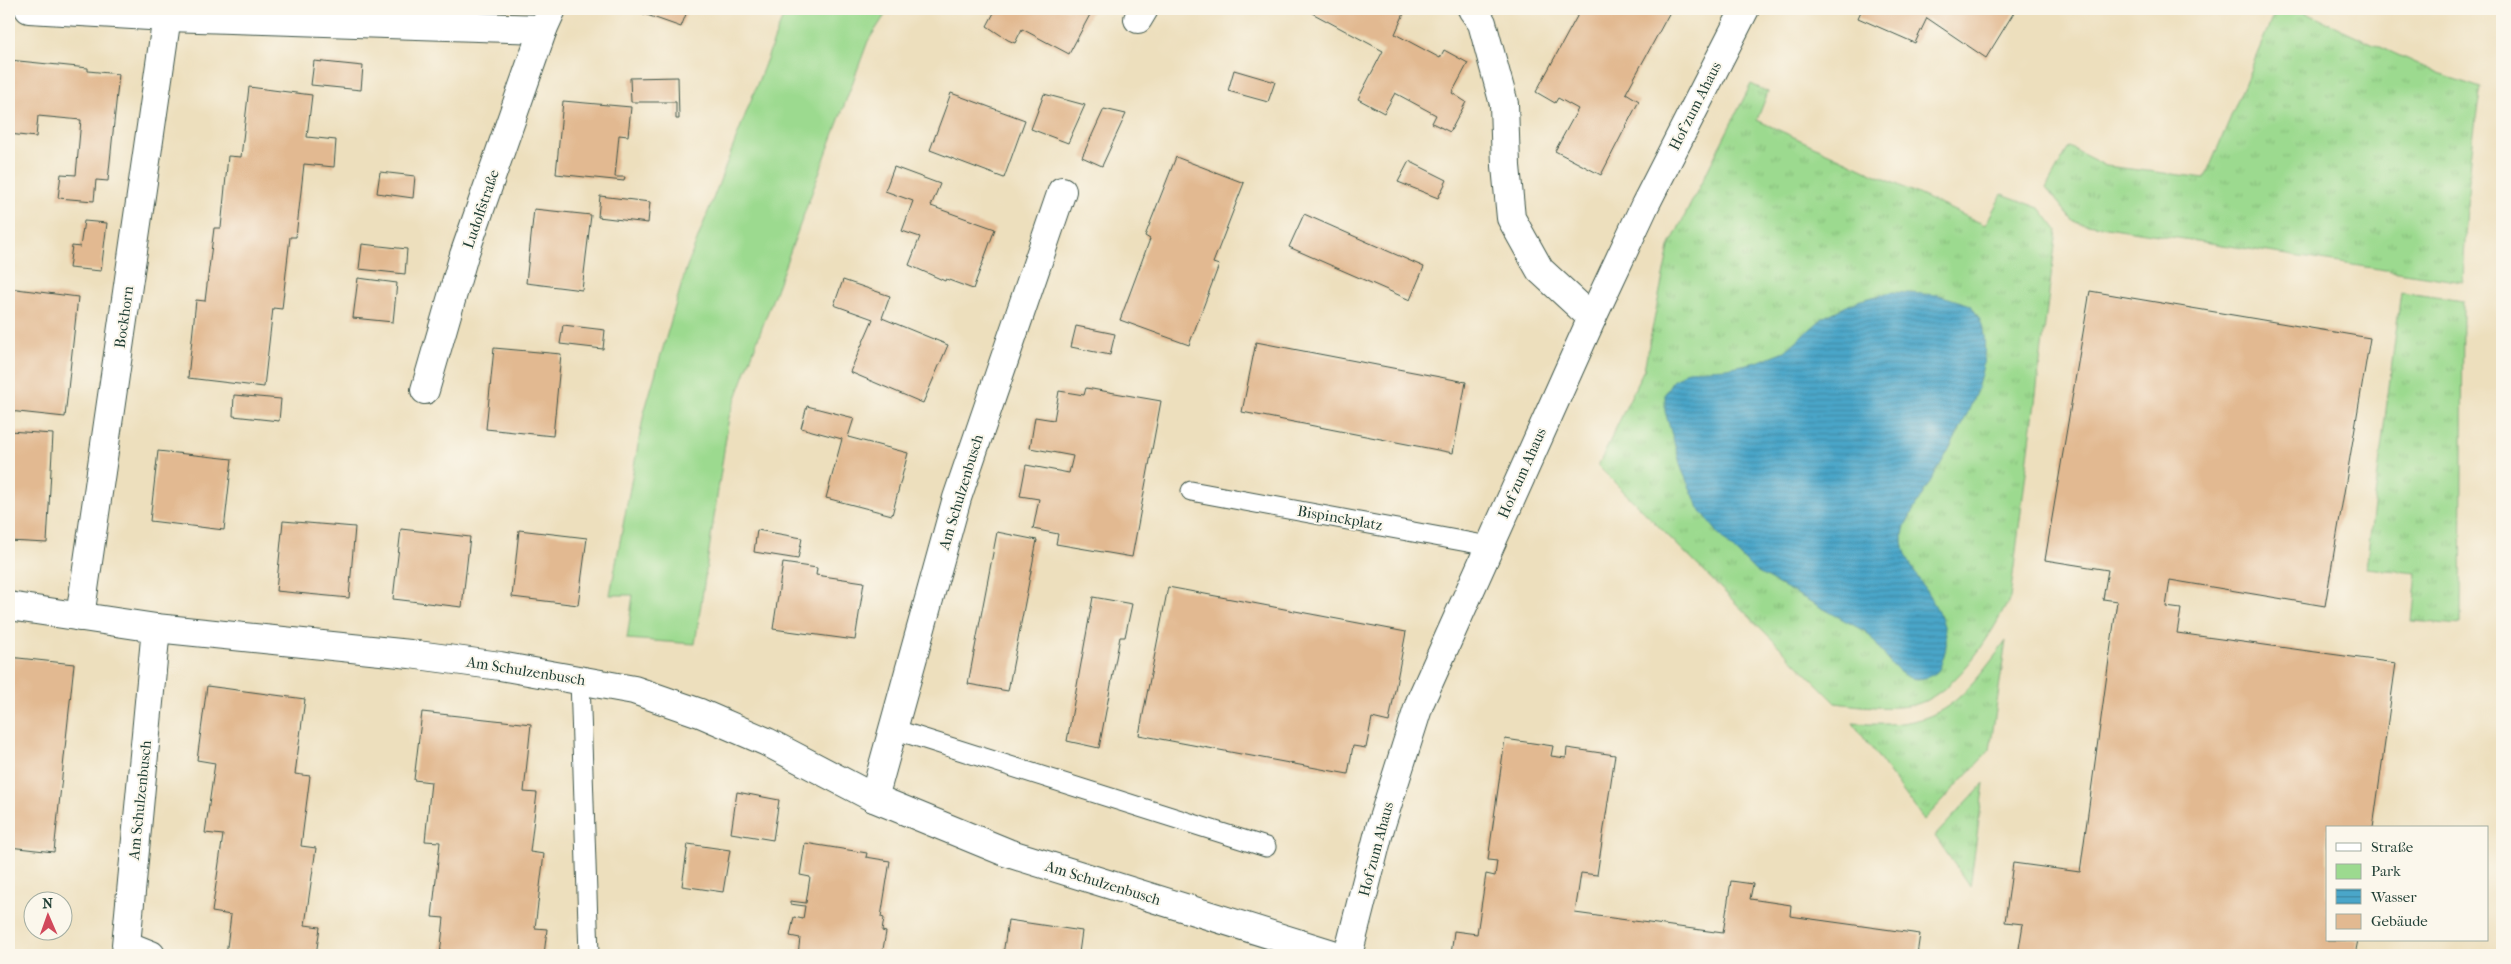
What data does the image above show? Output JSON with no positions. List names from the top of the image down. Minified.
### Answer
{"streets":{"street":["Hof zum Ahaus","Ludolfstraße","Bockhorn","Am Schulzenbusch"],"lane":["Bispinckplatz"]},"crossings":[["Hof zum Ahaus","Bispinckplatz"],["Ludolfstraße","Bockhorn"],["Bockhorn","Am Schulzenbusch"]],"legend":["Straße","Park","Wasser","Gebäude"],"north":"top"}
